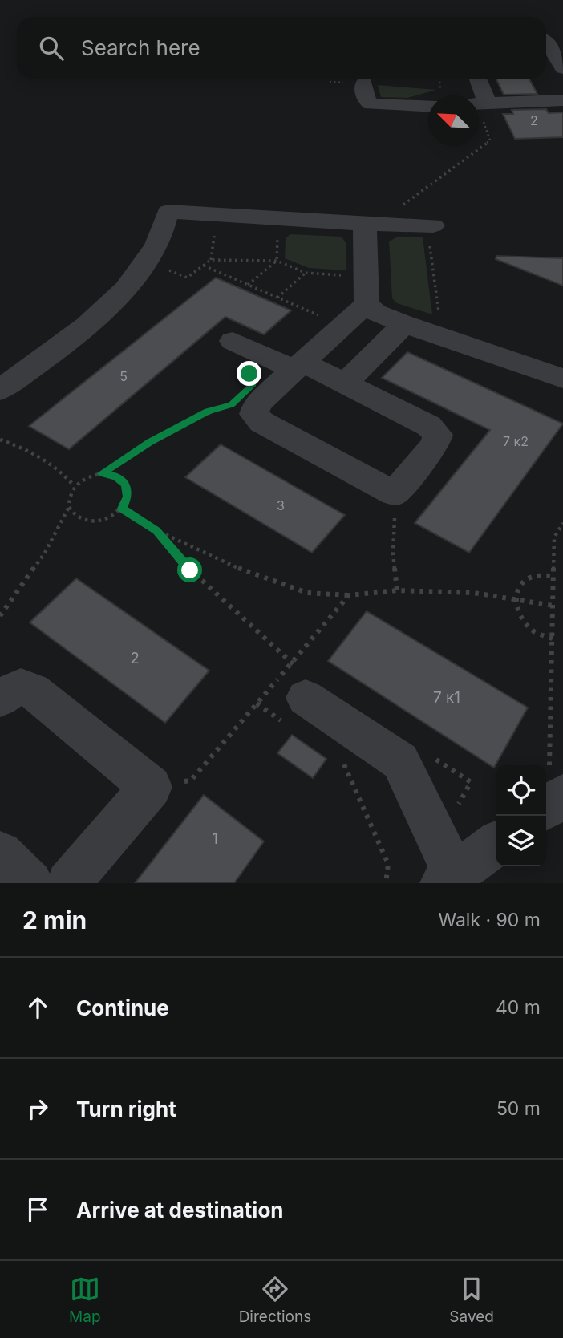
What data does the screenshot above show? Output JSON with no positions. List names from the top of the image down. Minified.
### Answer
{"house_numbers":["2","5","7 к2","3","2","7 к1","1"],"north":"top left","page":{"search":"Search here","heading":["2 min","Walk · 90 m"],"list":[["Continue","40 m"],["Turn right","50 m"],"Arrive at destination"],"nav":["Map","Directions","Saved"]}}
